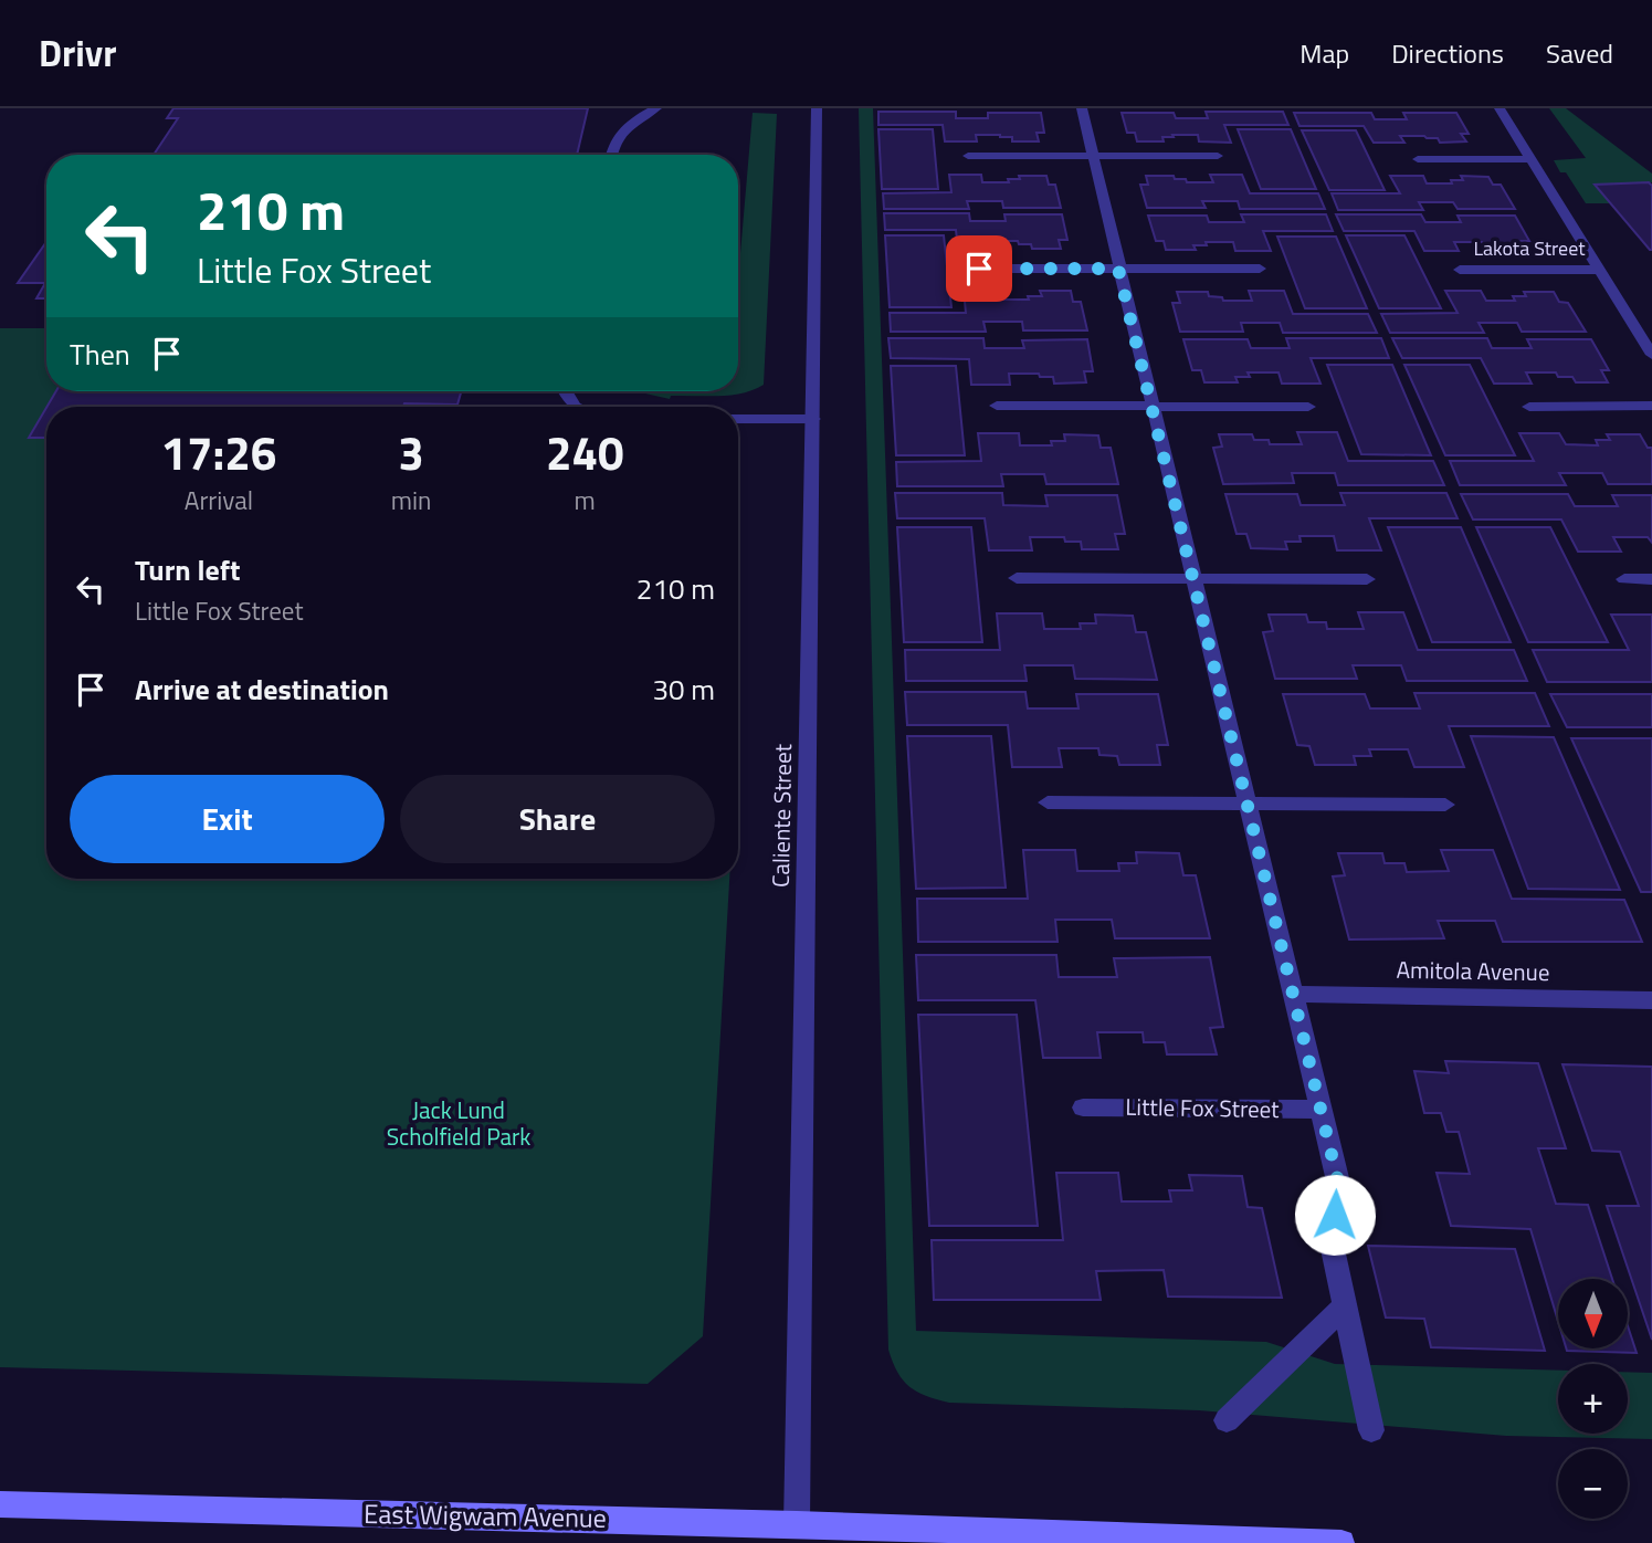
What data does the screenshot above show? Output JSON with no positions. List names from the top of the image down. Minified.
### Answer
{"streets":{"main road":["East Wigwam Avenue"],"street":["Lakota Street","Caliente Street","Amitola Avenue","Little Fox Street"]},"crossings":[["Caliente Street","East Wigwam Avenue"]],"parks":["Jack Lund Scholfield Park"],"north":"bottom","page":{"header":"Drivr","nav":["Map","Directions","Saved"],"turn":["210 m","Little Fox Street"],"then":"Then","eta":["17:26","Arrival","3","min","240","m"],"list":[{"name":"Turn left","note":"Little Fox Street","value":"210 m"},{"name":"Arrive at destination","value":"30 m"}],"buttons":["Exit","Share"],"map_buttons":["+","−"]}}
